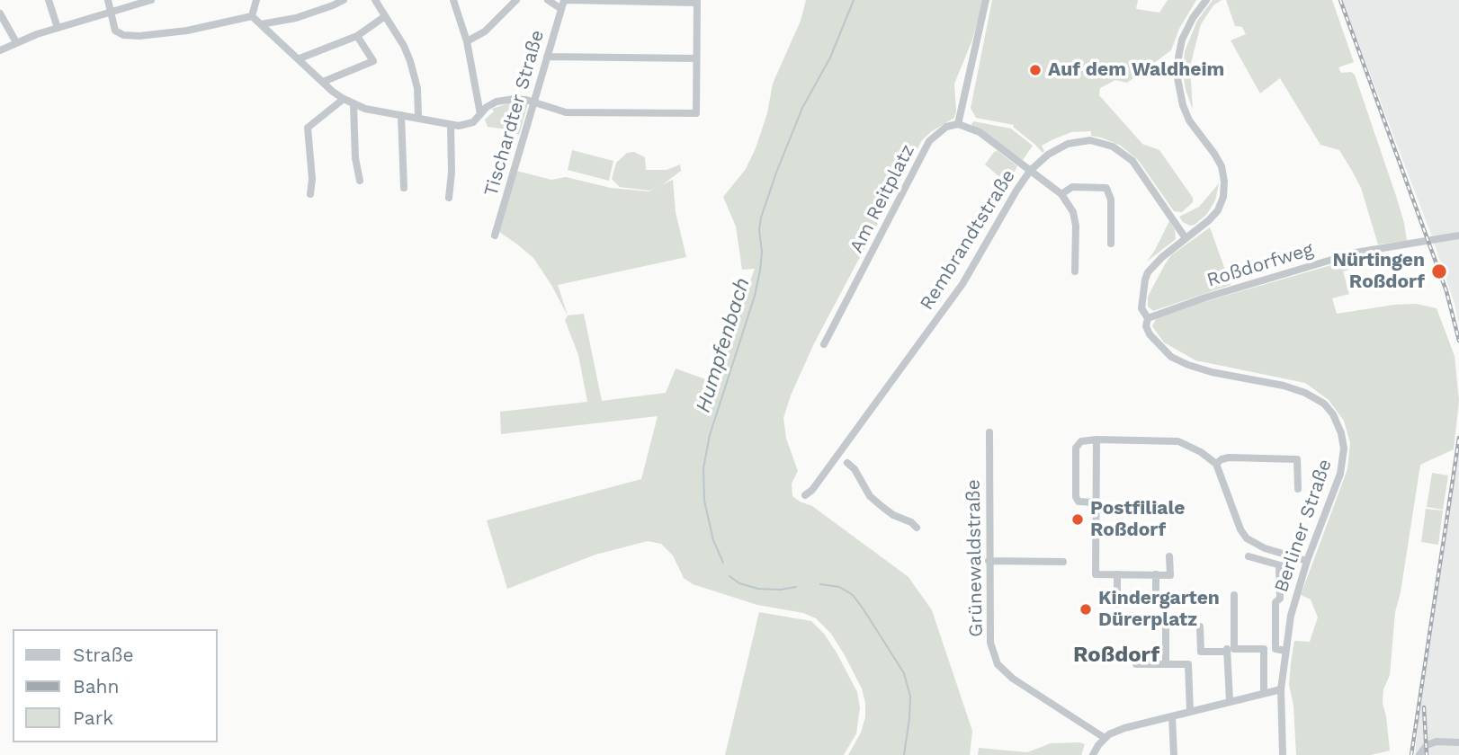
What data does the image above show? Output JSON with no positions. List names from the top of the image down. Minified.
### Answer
{"streets":{"street":["Tischardter Straße","Am Reitplatz","Rembrandtstraße","Roßdorfweg","Berliner Straße","Grünewaldstraße"]},"crossings":[["Rembrandtstraße","Berliner Straße"],["Roßdorfweg","Berliner Straße"]],"districts":["Roßdorf"],"water":["Humpfenbach"],"places":["Auf dem Waldheim","Nürtingen Roßdorf","Postfiliale Roßdorf","Kindergarten Dürerplatz"],"legend":["Straße","Bahn","Park"]}
